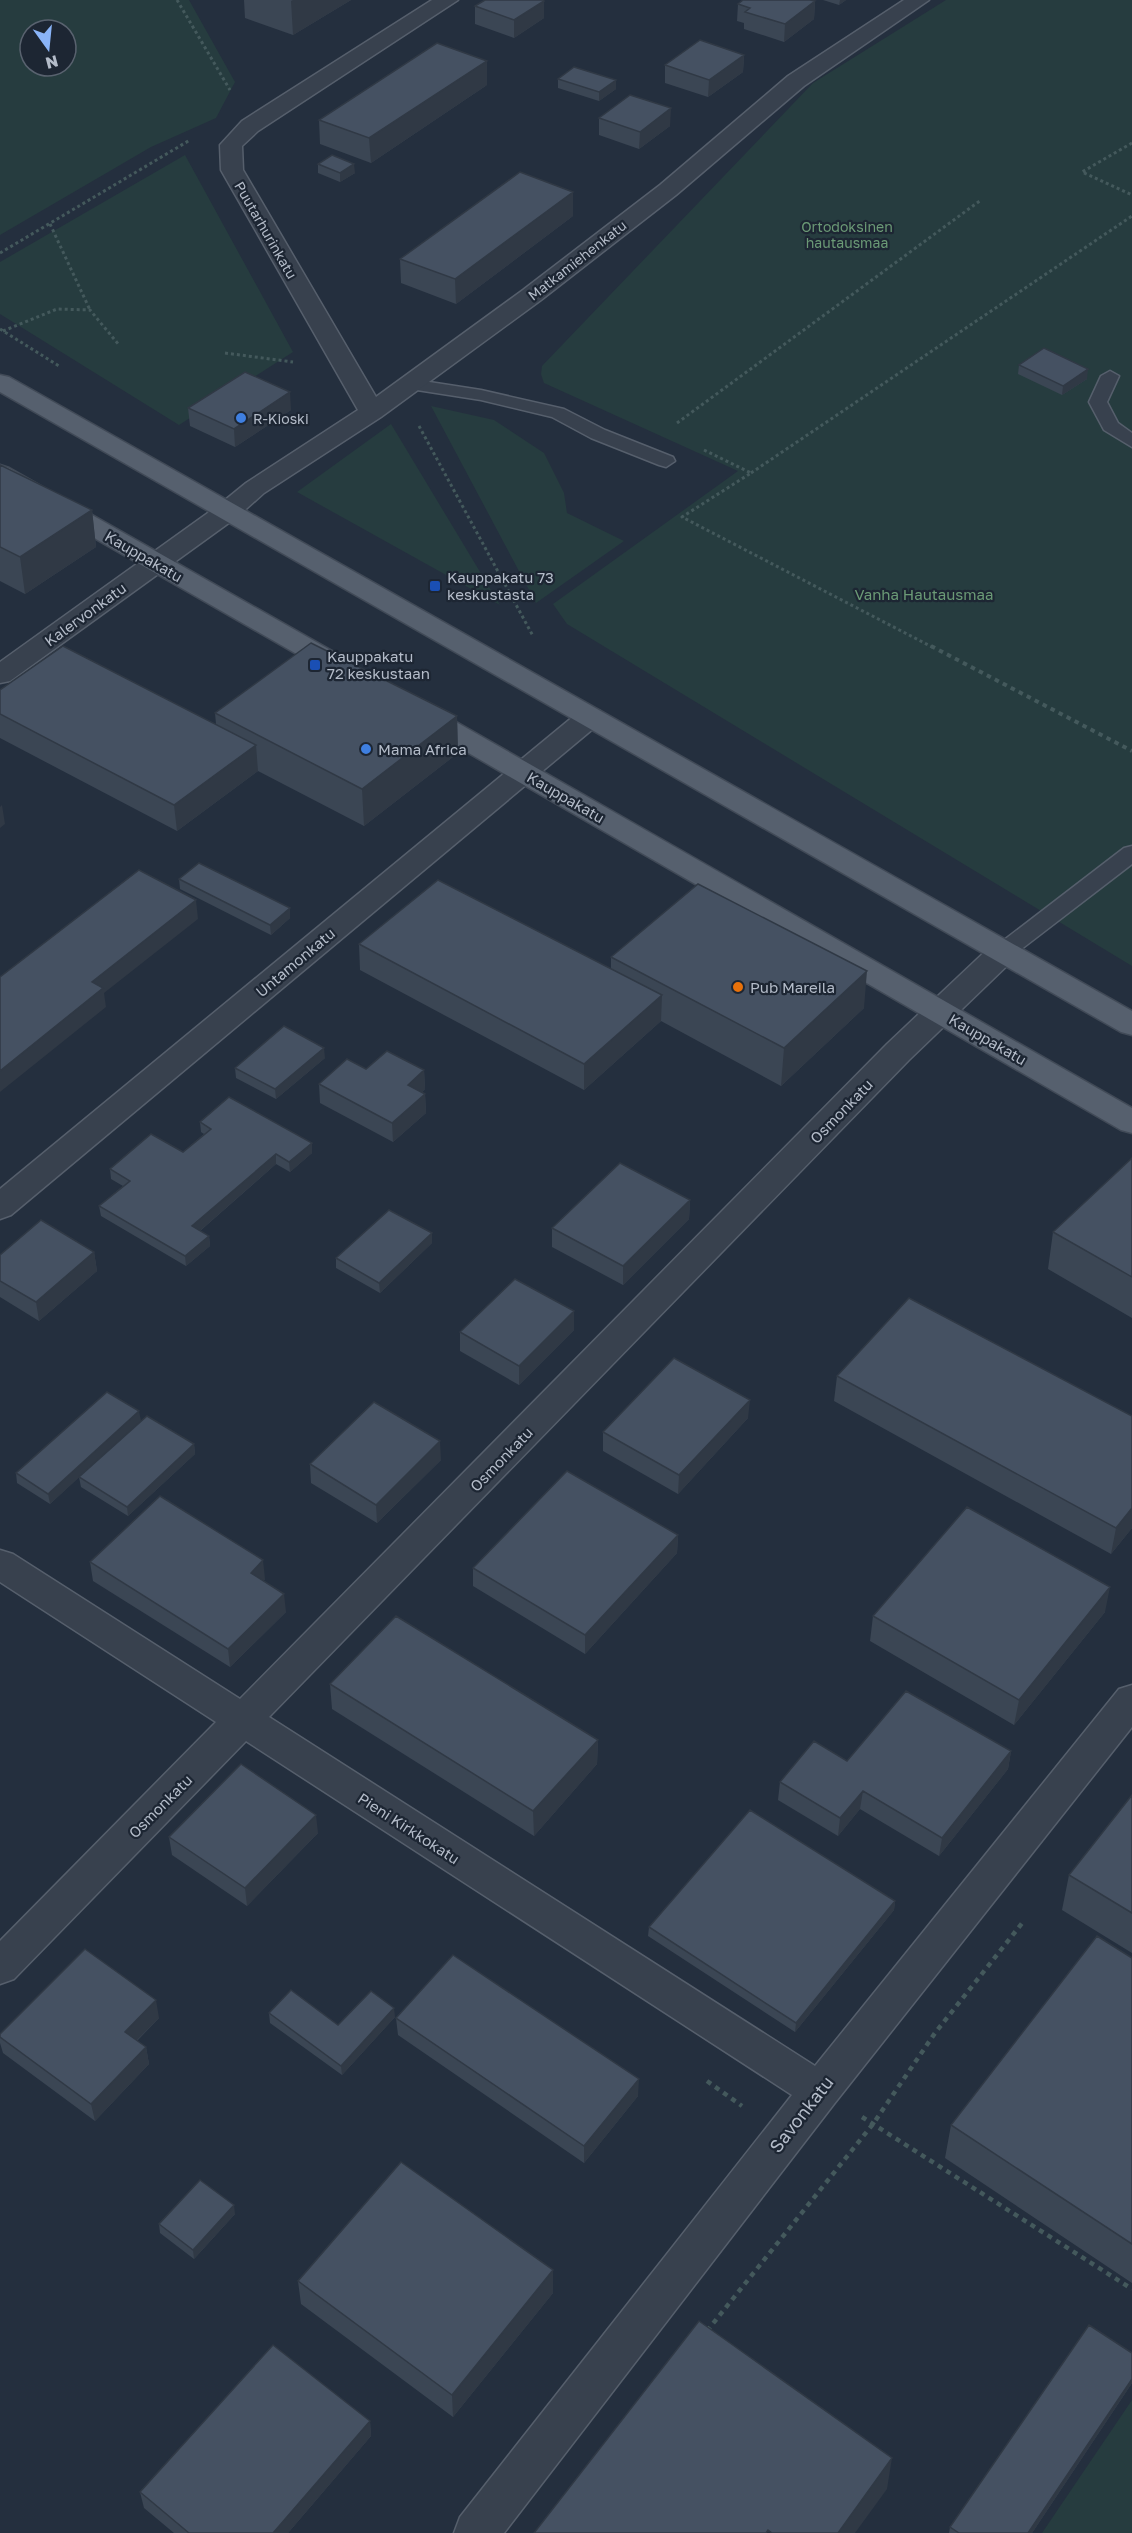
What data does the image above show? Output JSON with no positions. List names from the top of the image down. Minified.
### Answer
{"streets":{"main road":["Kauppakatu"],"street":["Puutarhurinkatu","Matkamiehenkatu","Kalervonkatu","Untamonkatu","Osmonkatu","Pieni Kirkkokatu","Savonkatu"]},"crossings":[["Puutarhurinkatu","Matkamiehenkatu"],["Matkamiehenkatu","Kalervonkatu"],["Kauppakatu","Kalervonkatu"],["Kauppakatu","Untamonkatu"],["Kauppakatu","Osmonkatu"],["Osmonkatu","Pieni Kirkkokatu"],["Pieni Kirkkokatu","Savonkatu"]],"parks":["Ortodoksinen hautausmaa","Vanha Hautausmaa"],"places":{"other":["R-Kioski","Mama Africa","Pub Mareila"],"transit":["Kauppakatu 73 keskustasta","Kauppakatu 72 keskustaan"]},"north":"bottom"}
